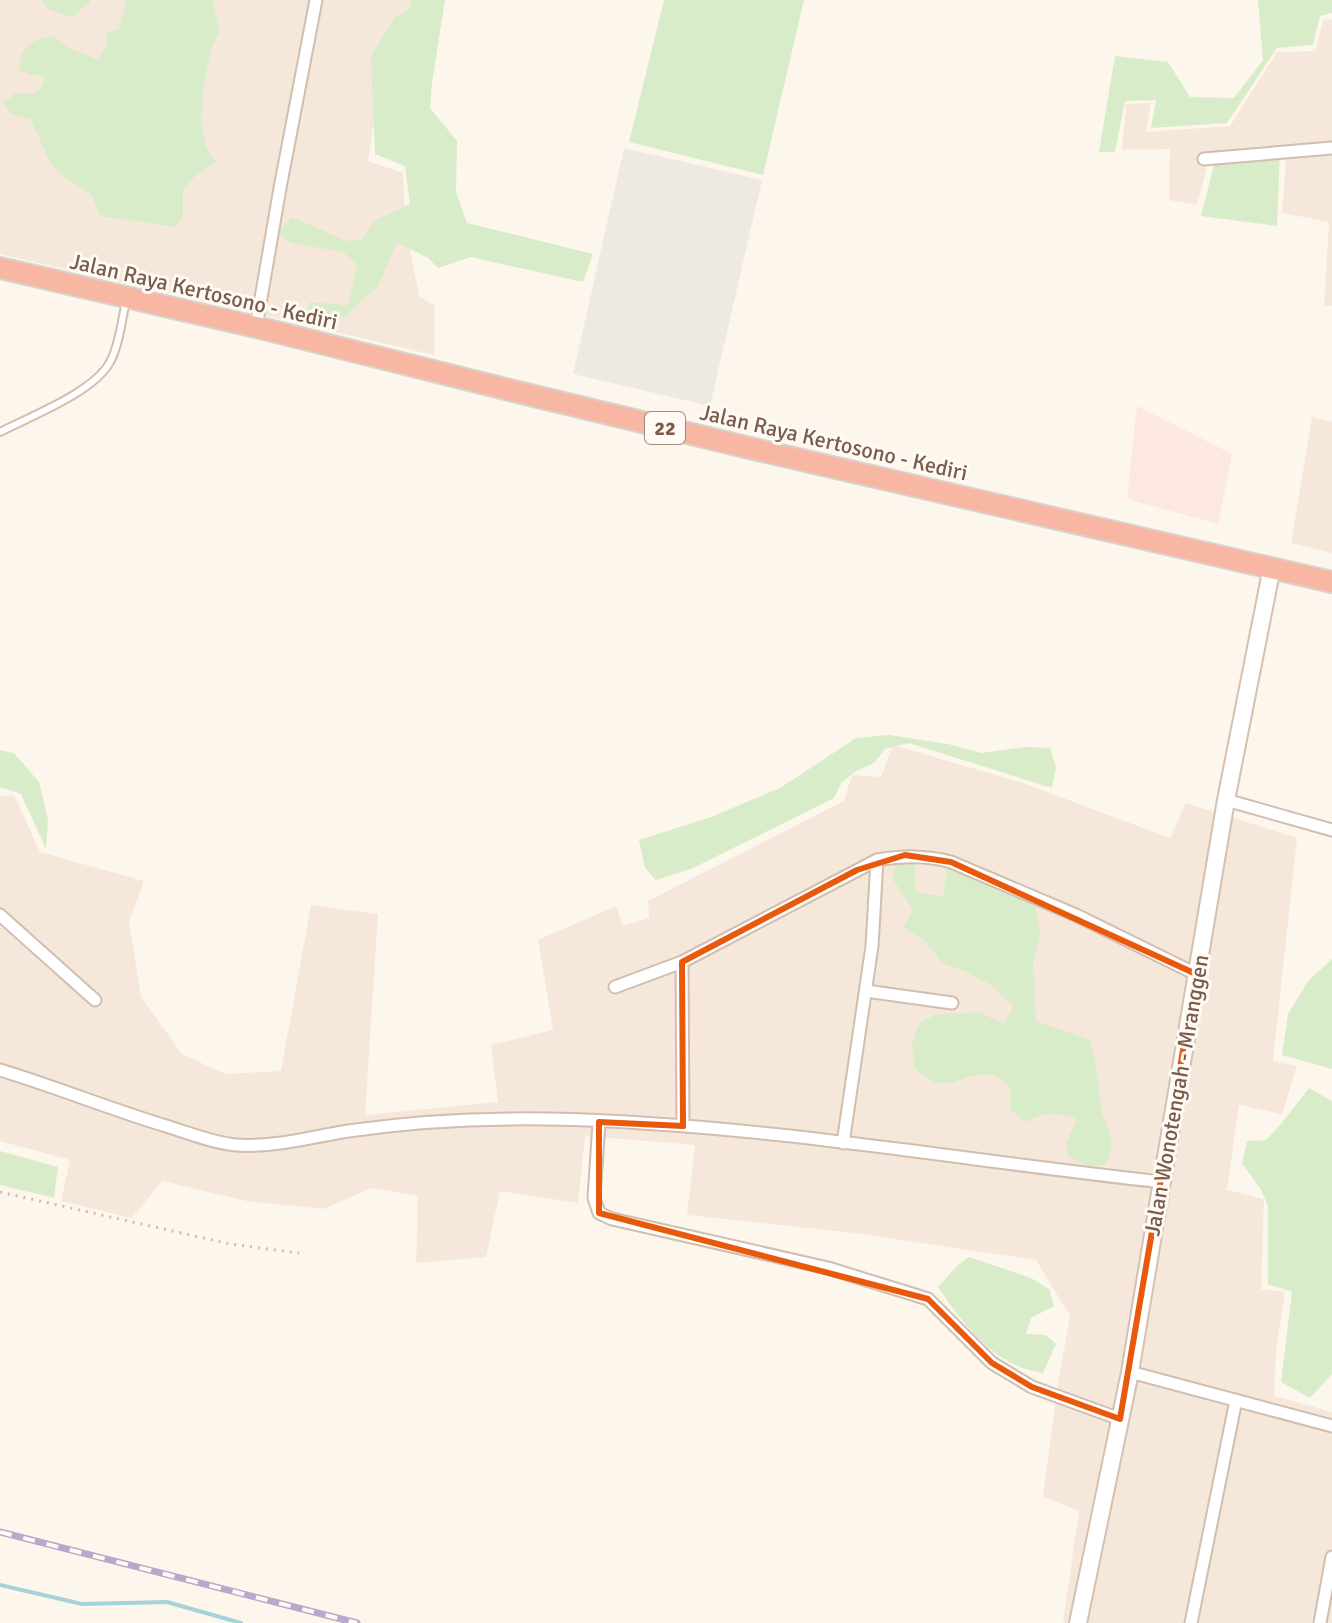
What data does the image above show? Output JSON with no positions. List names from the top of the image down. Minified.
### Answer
{"streets":{"highway":["Jalan Raya Kertosono - Kediri","22"],"street":["Jalan Wonotengah - Mranggen"]},"crossings":[["Jalan Raya Kertosono - Kediri","Jalan Wonotengah - Mranggen"]]}
